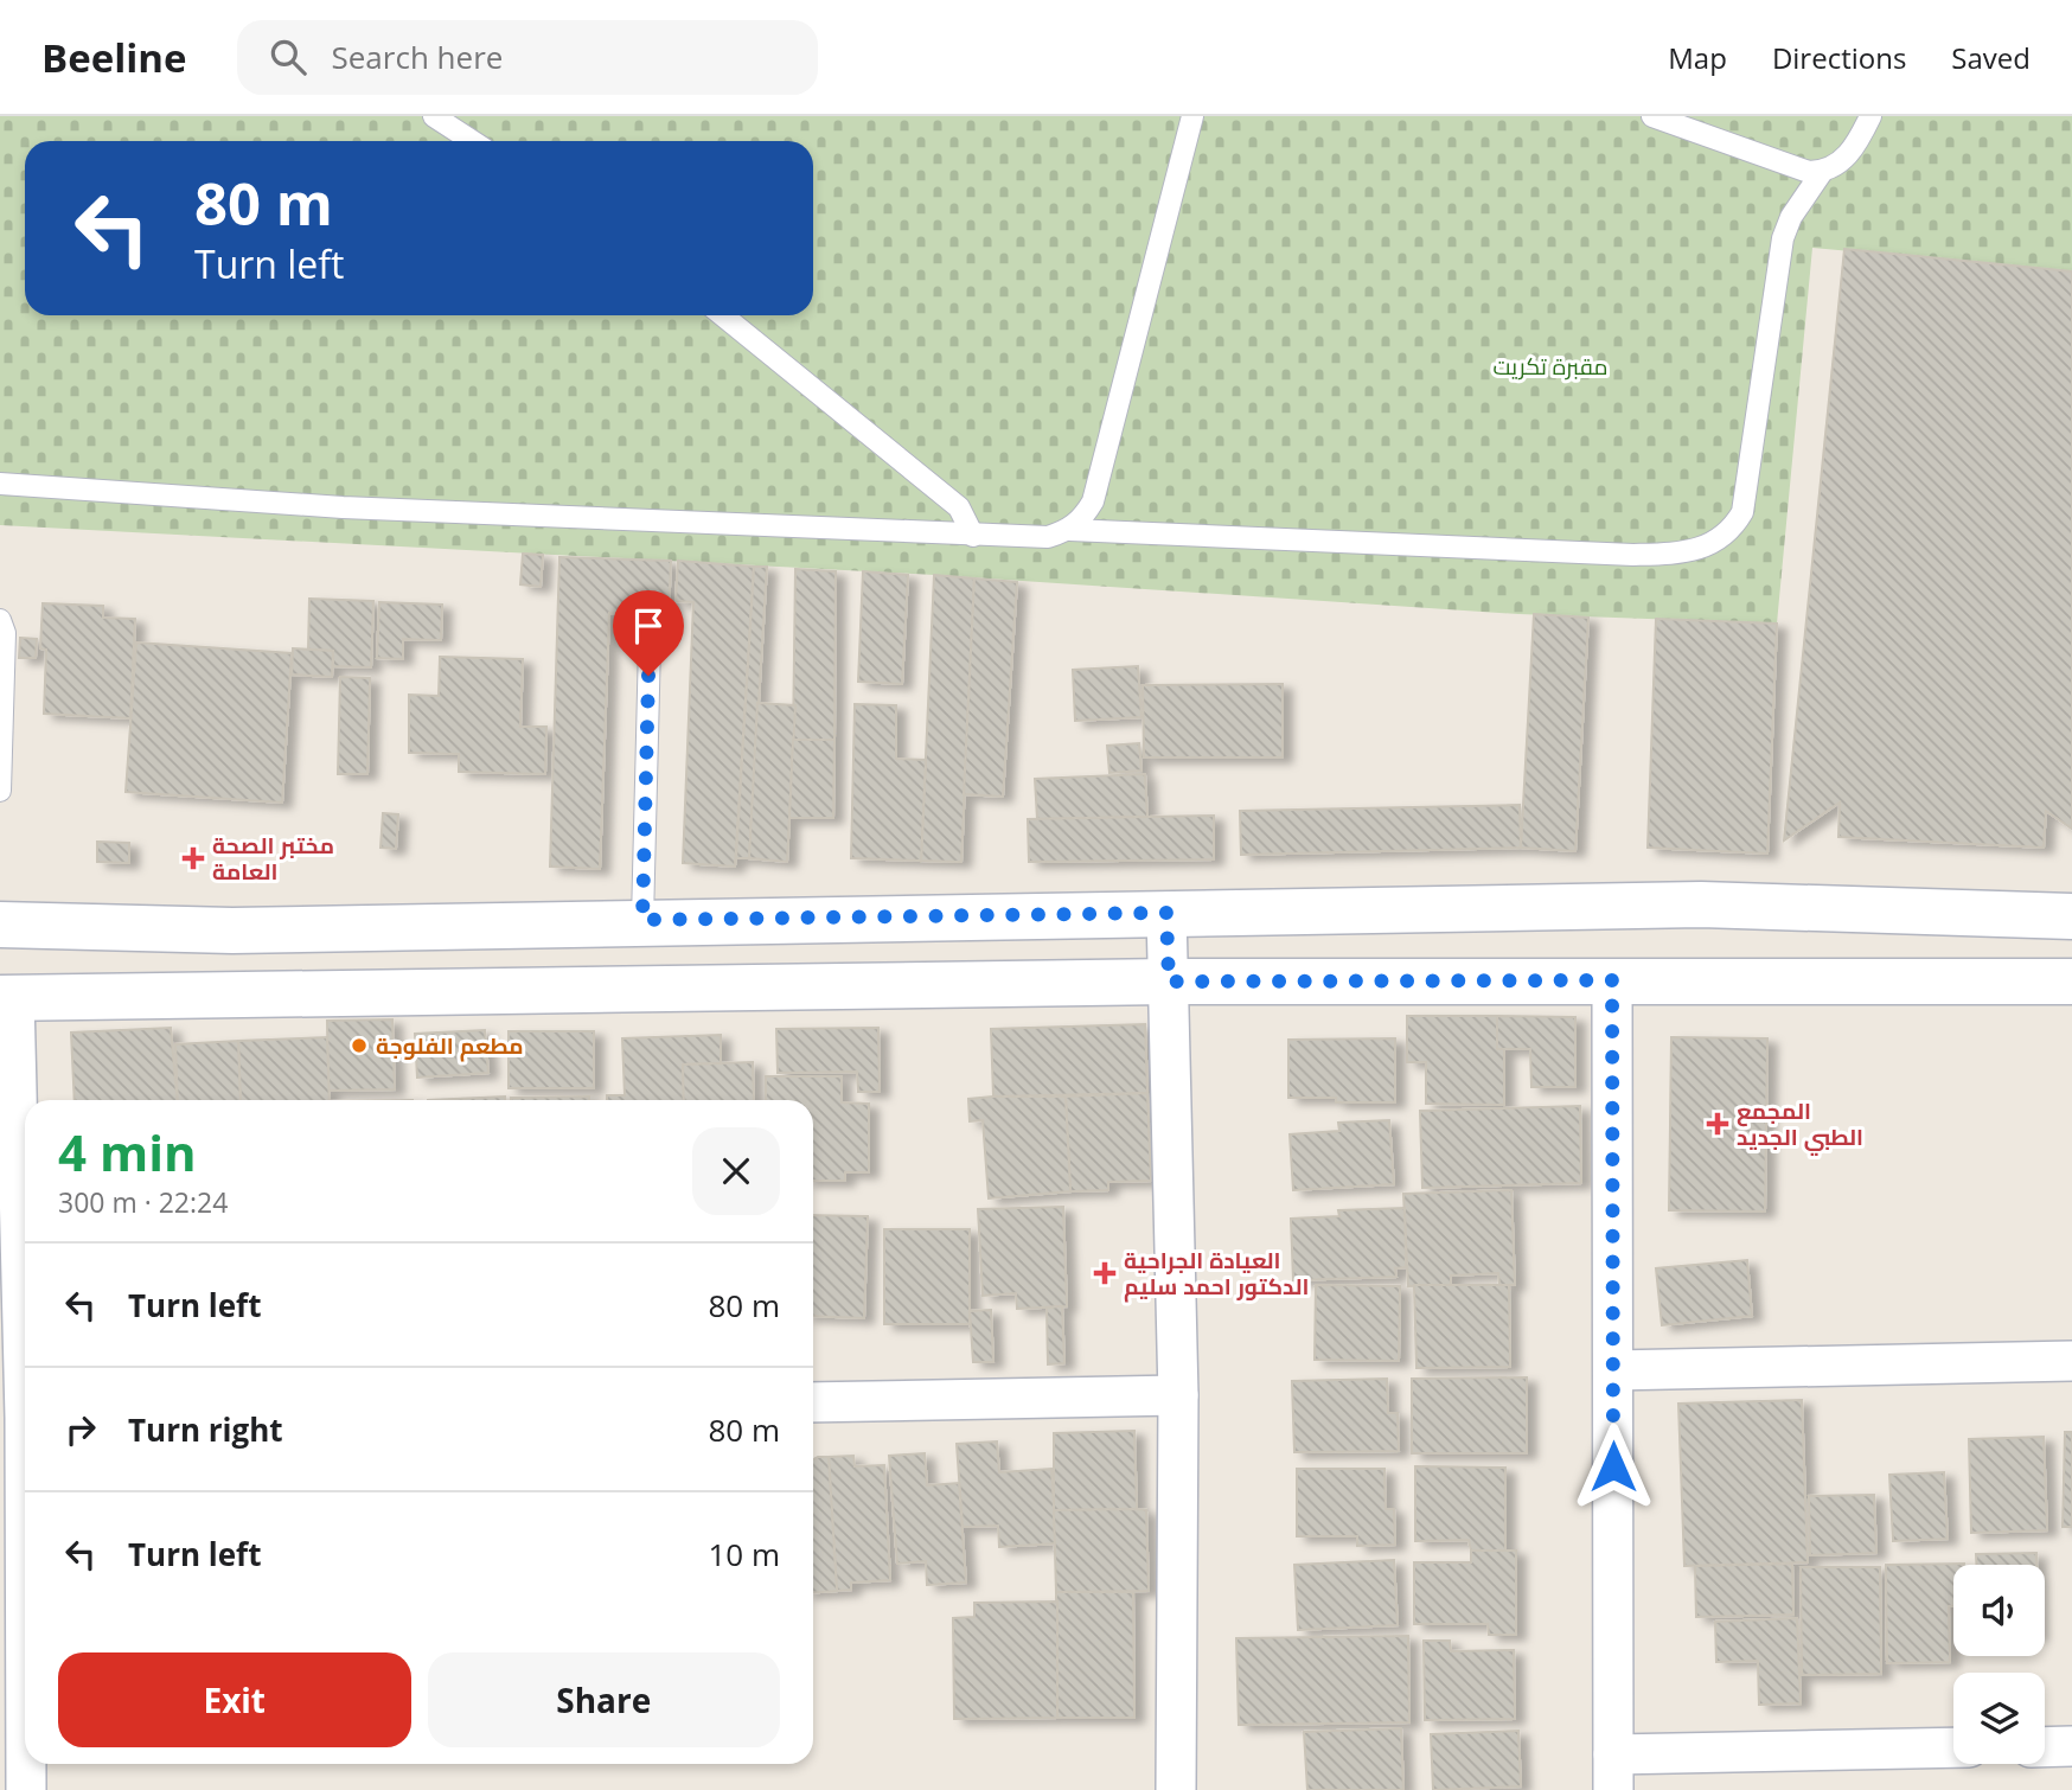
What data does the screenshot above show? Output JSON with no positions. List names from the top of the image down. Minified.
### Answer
{"parks":["مقبرة تكريت"],"places":{"health":["مختبر الصحة العامة","المجمع الطبي الجديد","العيادة الجراحية الدكتور احمد سليم"],"other":["مطعم الفلوجة"]},"page":{"header":"Beeline","search":"Search here","nav":["Map","Directions","Saved"],"turn":["80 m","Turn left"],"heading":["4 min","300 m · 22:24"],"list":[{"name":"Turn left","value":"80 m"},{"name":"Turn right","value":"80 m"},{"name":"Turn left","value":"10 m"}],"buttons":["Exit","Share"]}}
